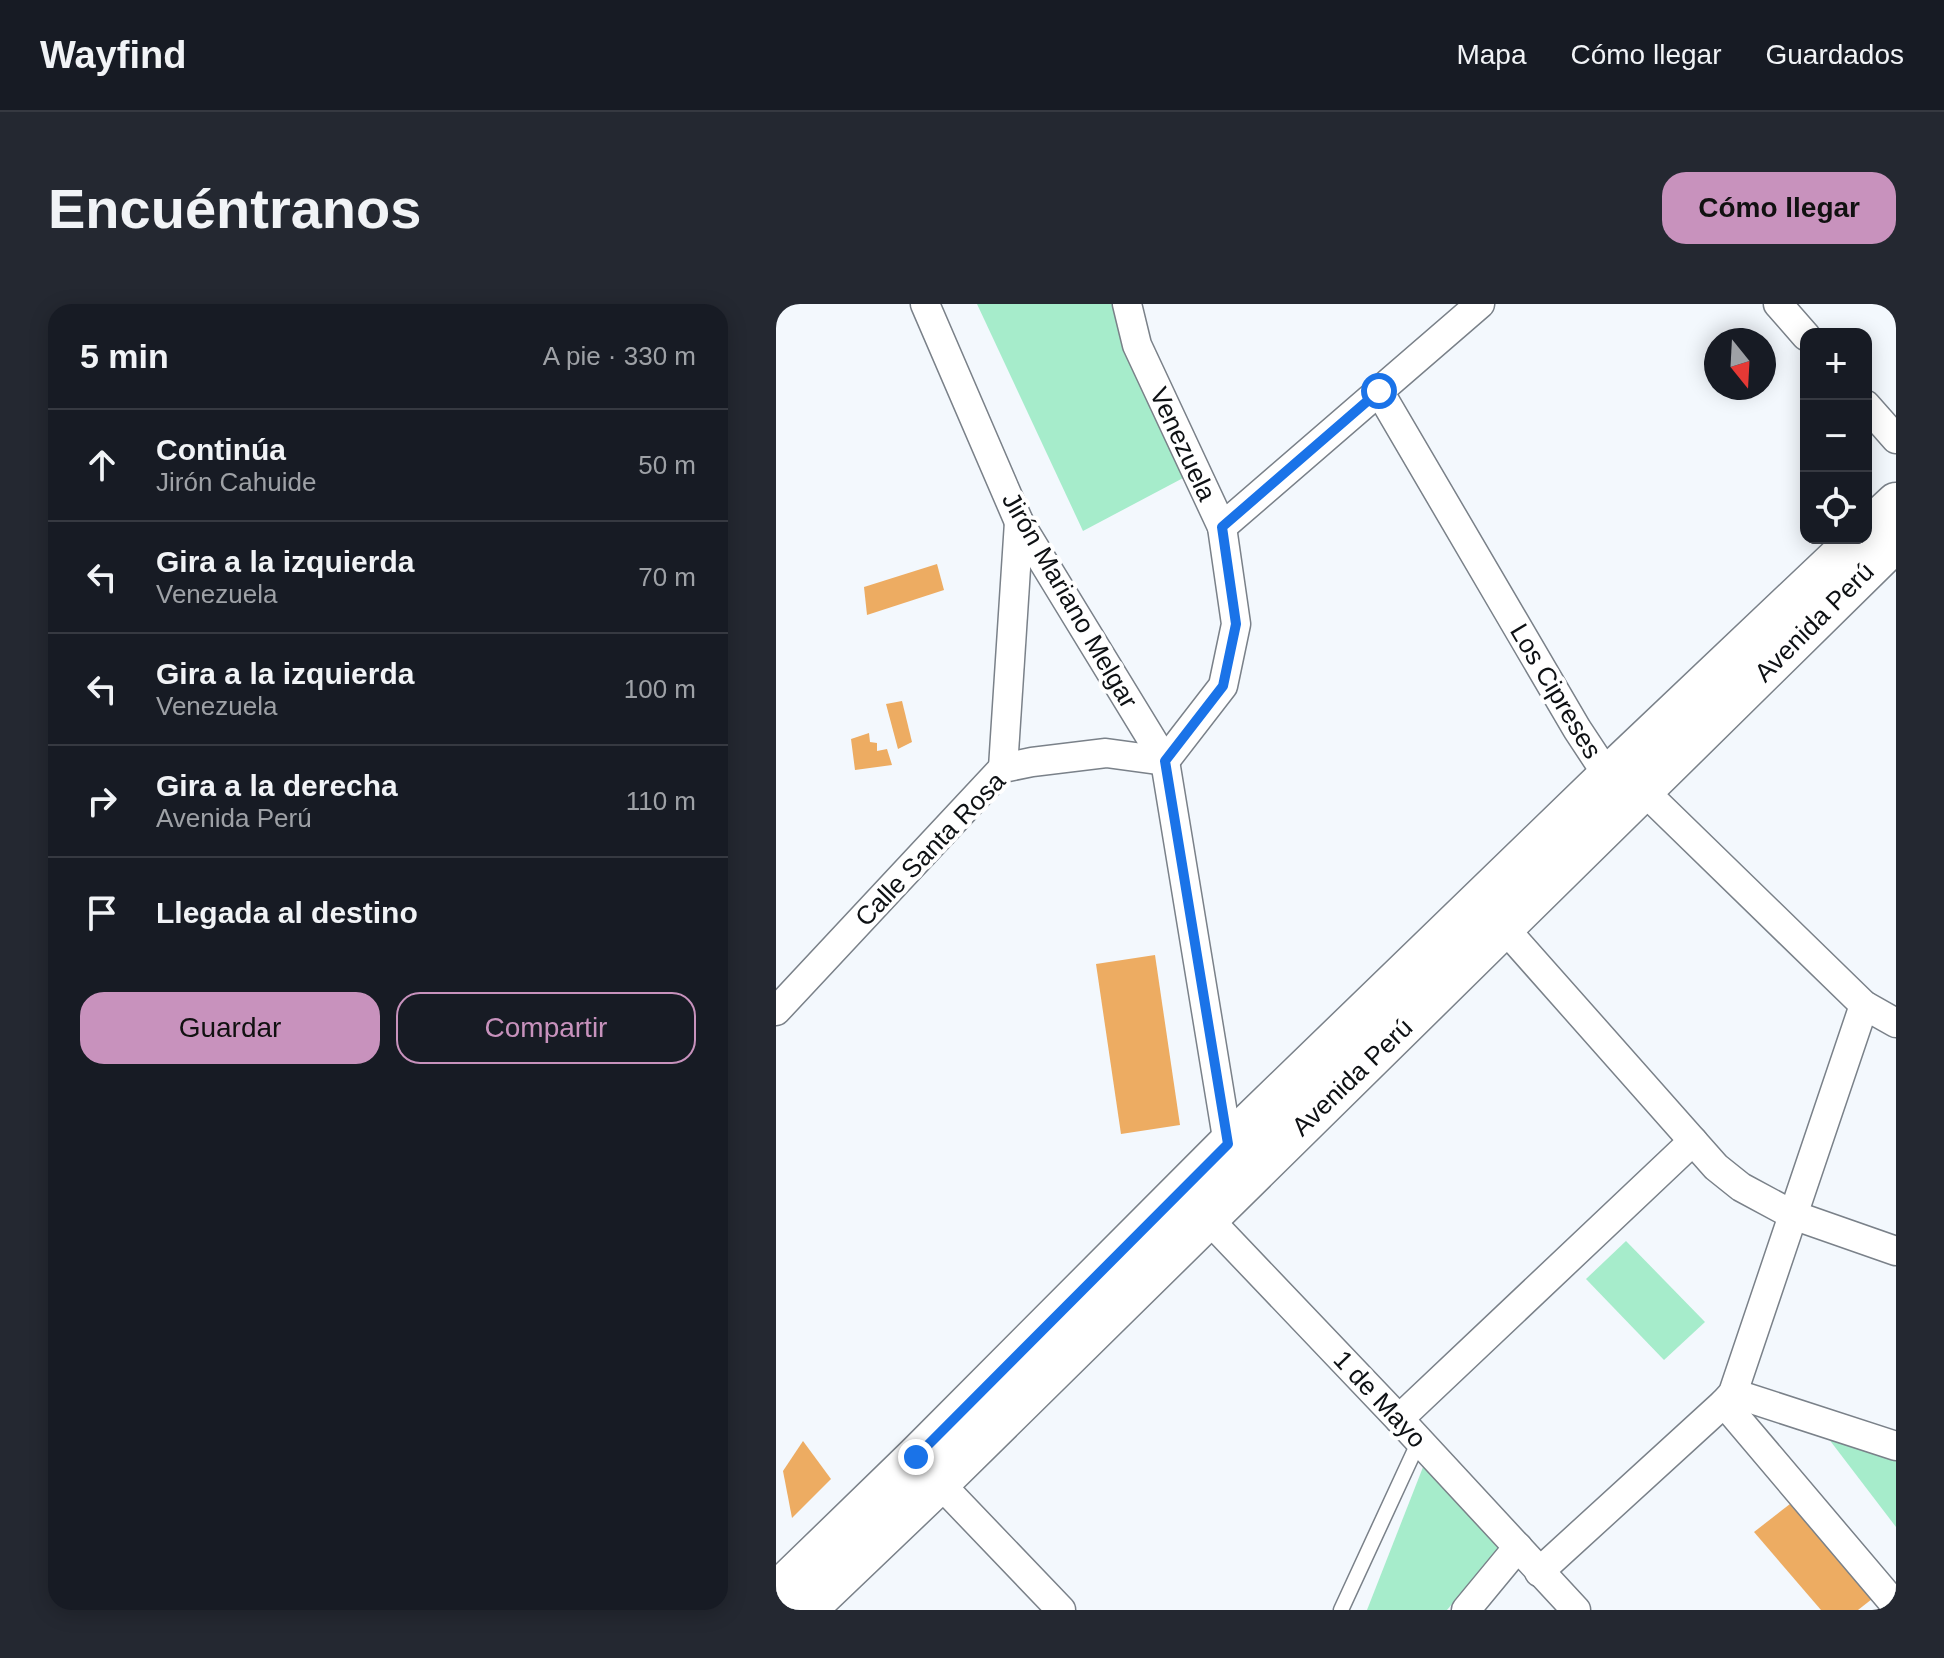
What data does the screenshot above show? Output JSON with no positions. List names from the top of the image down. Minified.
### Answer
{"streets":{"main road":["Avenida Perú"],"street":["Venezuela","Jirón Mariano Melgar","Los Cipreses","Calle Santa Rosa","1 de Mayo"]},"crossings":[["Venezuela","Jirón Mariano Melgar"],["Venezuela","Calle Santa Rosa"],["Jirón Mariano Melgar","Calle Santa Rosa"],["Avenida Perú","Los Cipreses"],["Avenida Perú","1 de Mayo"]],"north":"bottom","page":{"header":"Wayfind","nav":["Mapa","Cómo llegar","Guardados"],"buttons":["Cómo llegar",["Guardar","Compartir"]],"title":"Encuéntranos","heading":["5 min","A pie · 330 m"],"map_buttons":["+","−"],"list":[["Continúa","Jirón Cahuide","50 m"],["Gira a la izquierda","Venezuela","70 m"],["Gira a la izquierda","Venezuela","100 m"],["Gira a la derecha","Avenida Perú","110 m"],"Llegada al destino"]}}
